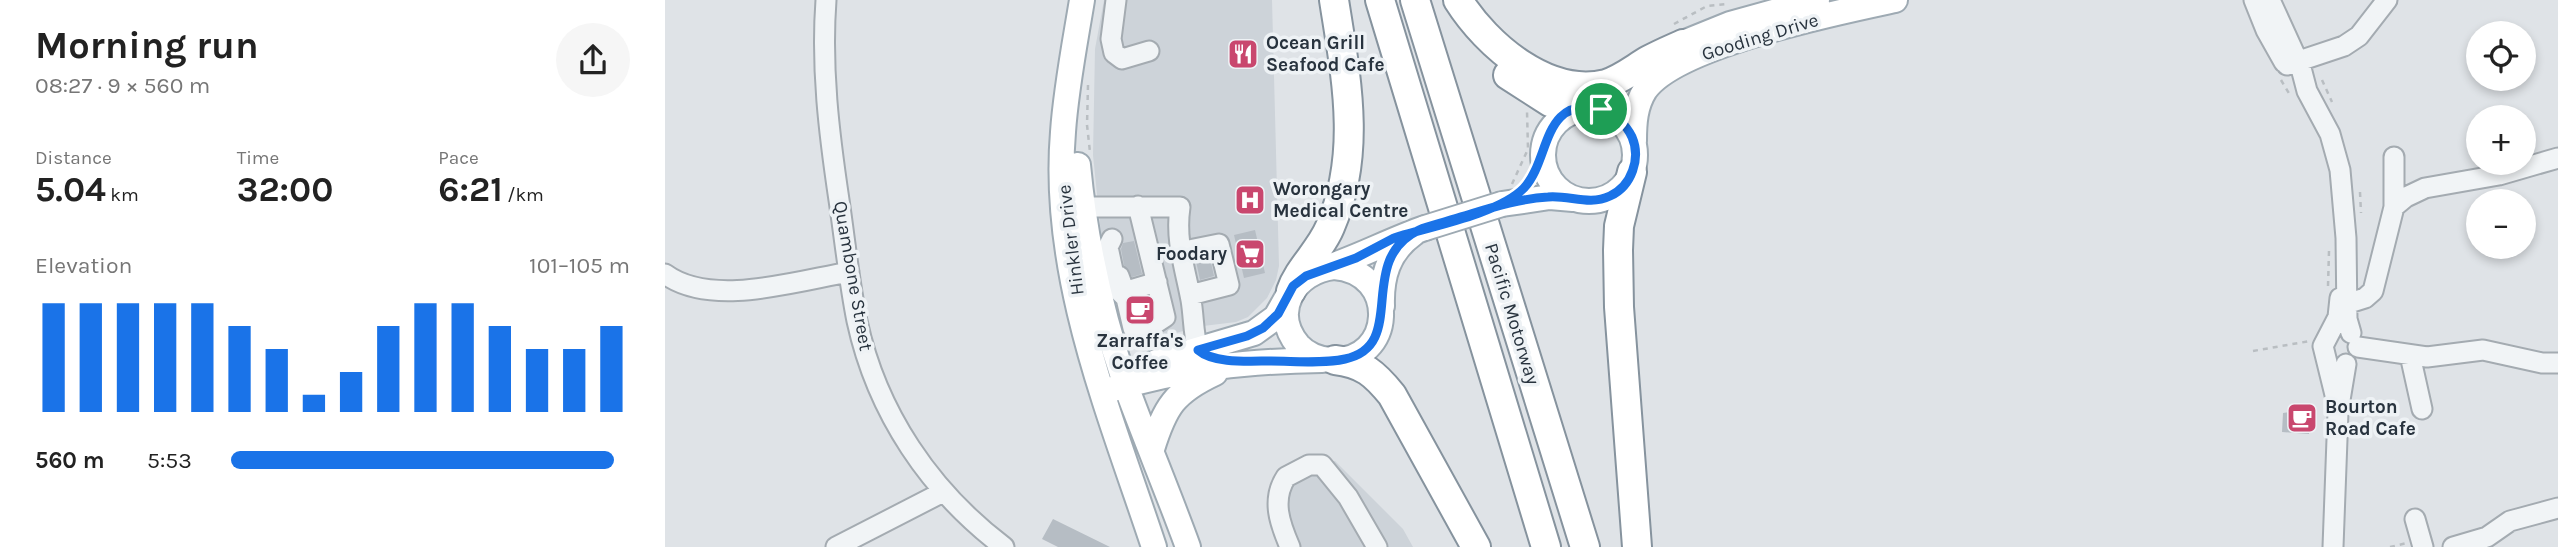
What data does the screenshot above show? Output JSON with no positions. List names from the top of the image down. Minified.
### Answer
{"streets":{"highway":["Pacific Motorway"],"main road":["Gooding Drive","Hinkler Drive"],"street":["Quambone Street"]},"places":{"restaurant":["Ocean Grill Seafood Cafe"],"hospital":["Worongary Medical Centre"],"supermarket":["Foodary"],"cafe":["Zarraffa's Coffee","Bourton Road Cafe"]},"page":{"heading":["Morning run","08:27 · 9 × 560 m"],"map_buttons":["+","−"],"stats":[["Distance","5.04 km"],["Time","32:00"],["Pace","6:21 /km"]],"chart":["Elevation","101–105 m"],"list":[{"name":"560 m","note":"5:53"}]}}
